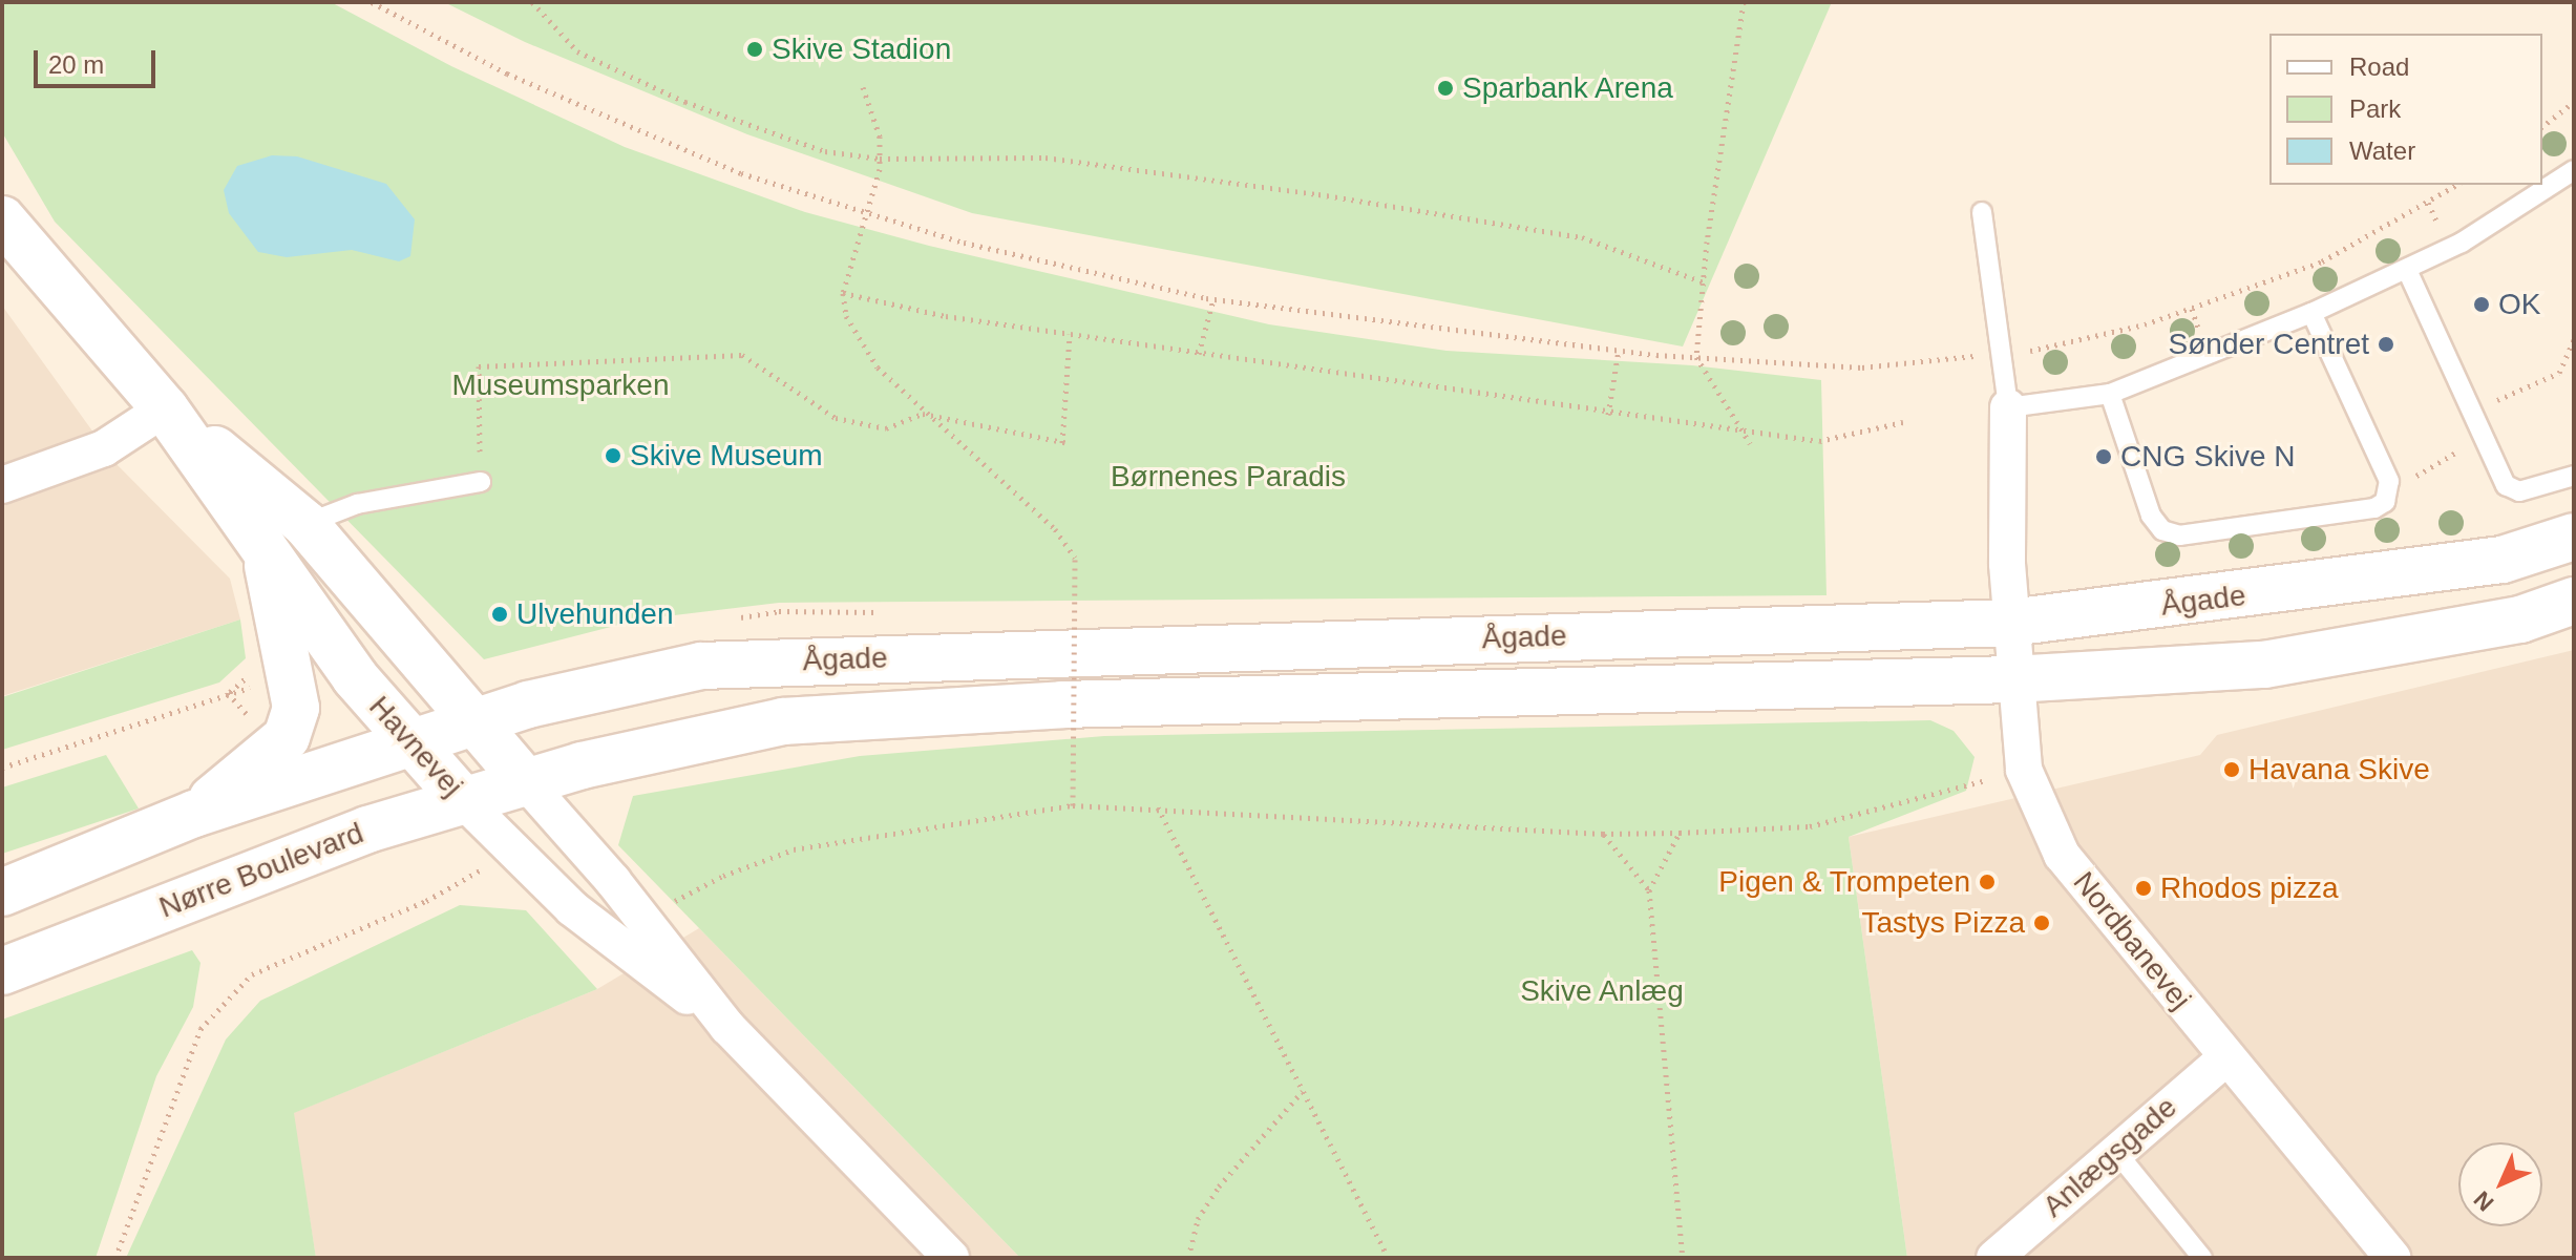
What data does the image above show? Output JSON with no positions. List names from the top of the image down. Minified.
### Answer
{"streets":{"street":["Ågade","Havnevej","Nørre Boulevard","Nordbanevej","Anlægsgade"]},"crossings":[["Ågade","Havnevej"],["Ågade","Nørre Boulevard"],["Ågade","Nordbanevej"],["Havnevej","Nørre Boulevard"],["Nordbanevej","Anlægsgade"]],"parks":["Museumsparken","Børnenes Paradis","Skive Anlæg"],"places":["Skive Stadion","Sparbank Arena","OK","Sønder Centret","Skive Museum","CNG Skive N","Ulvehunden","Havana Skive","Pigen & Trompeten","Rhodos pizza","Tastys Pizza"],"legend":["Road","Park","Water"],"scale_bar":"20 m","north":"bottom left"}
